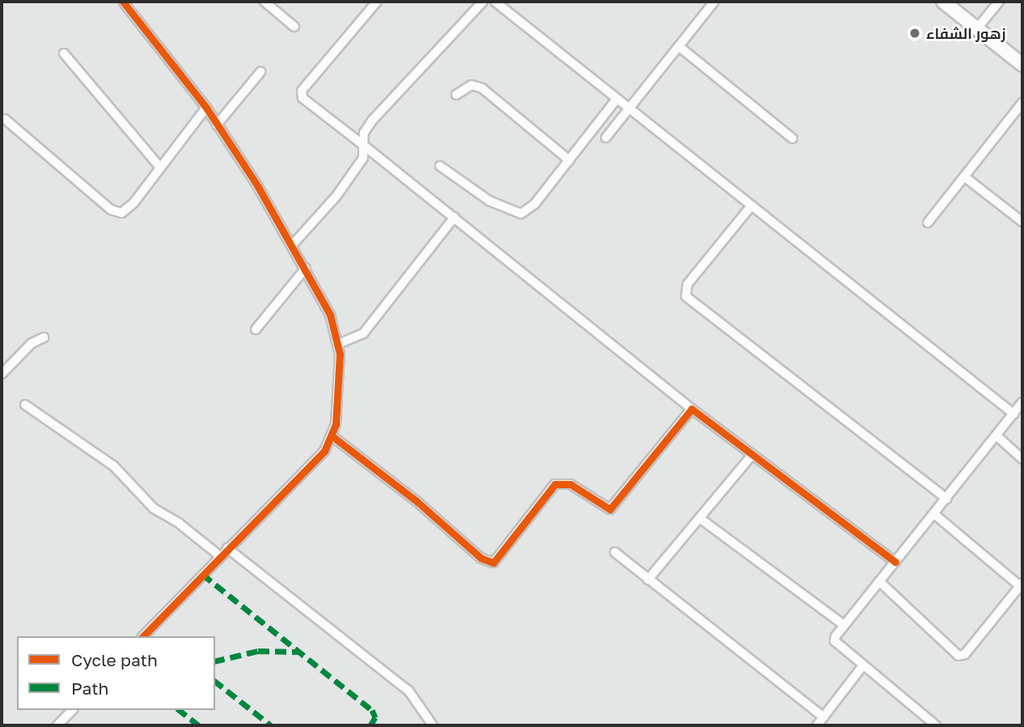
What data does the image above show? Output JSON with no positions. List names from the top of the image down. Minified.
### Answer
{"places":["زهور الشفاء"],"legend":["Cycle path","Path"]}
